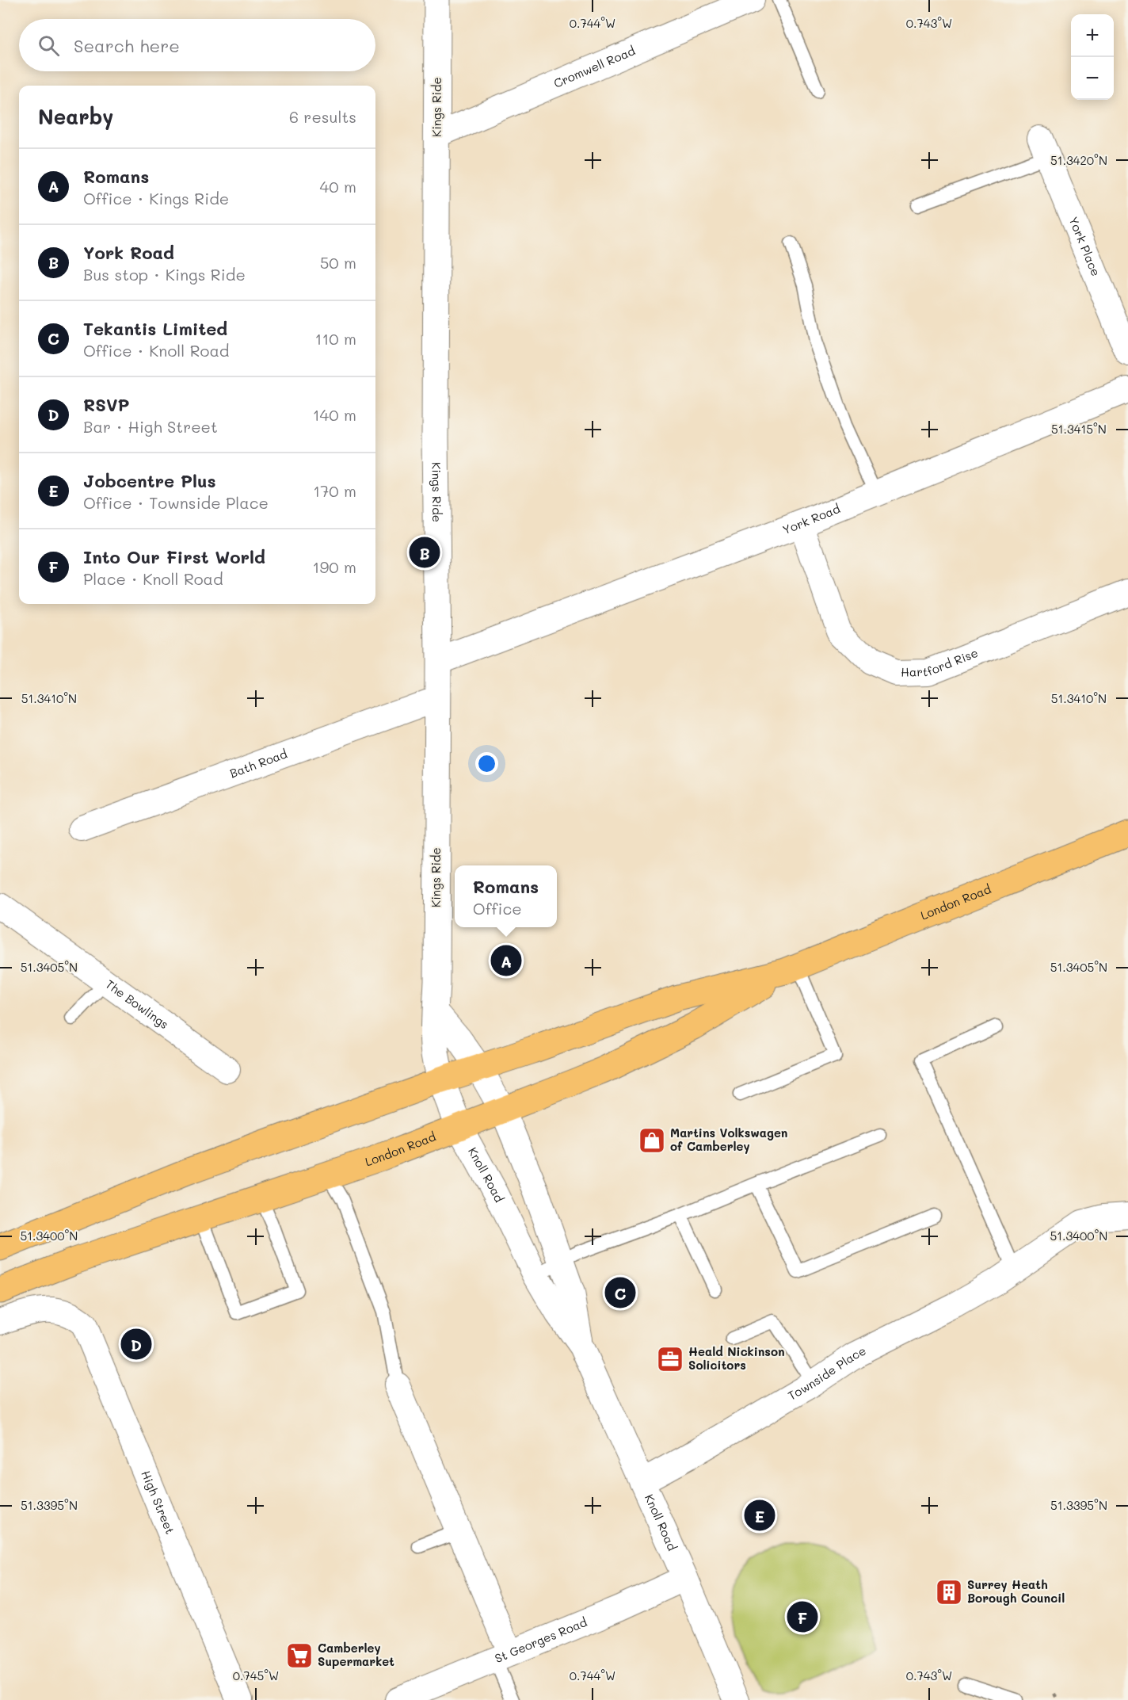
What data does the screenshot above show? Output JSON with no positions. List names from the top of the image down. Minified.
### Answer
{"streets":{"main road":["London Road"],"street":["Cromwell Road","Kings Ride","York Place","York Road","Hartford Rise","Bath Road","The Bowlings","Knoll Road","Townside Place","High Street","St Georges Road"]},"crossings":[["Cromwell Road","Kings Ride"],["Kings Ride","York Road"],["Kings Ride","Bath Road"],["Kings Ride","London Road"],["Kings Ride","Knoll Road"],["York Road","Hartford Rise"],["London Road","Knoll Road"],["Knoll Road","Townside Place"],["Knoll Road","St Georges Road"]],"places":{"shop":["Martins Volkswagen of Camberley"],"office":["Heald Nickinson Solicitors"],"building":["Surrey Heath Borough Council"],"supermarket":["Camberley Supermarket"]},"page":{"map_buttons":["+","−"],"search":"Search here","heading":["Nearby","6 results"],"list":[{"mark":"A","name":"Romans","note":"Office · Kings Ride","value":"40 m"},{"mark":"B","name":"York Road","note":"Bus stop · Kings Ride","value":"50 m"},{"mark":"C","name":"Tekantis Limited","note":"Office · Knoll Road","value":"110 m"},{"mark":"D","name":"RSVP","note":"Bar · High Street","value":"140 m"},{"mark":"E","name":"Jobcentre Plus","note":"Office · Townside Place","value":"170 m"},{"mark":"F","name":"Into Our First World","note":"Place · Knoll Road","value":"190 m"}],"pins":["B","A","C","D","E","F"],"popup":["Romans","Office"]},"coordinates":["0.744°W","0.743°W","51.3420°N","51.3415°N","51.3410°N","51.3405°N","51.3400°N","51.3395°N","0.745°W"]}
